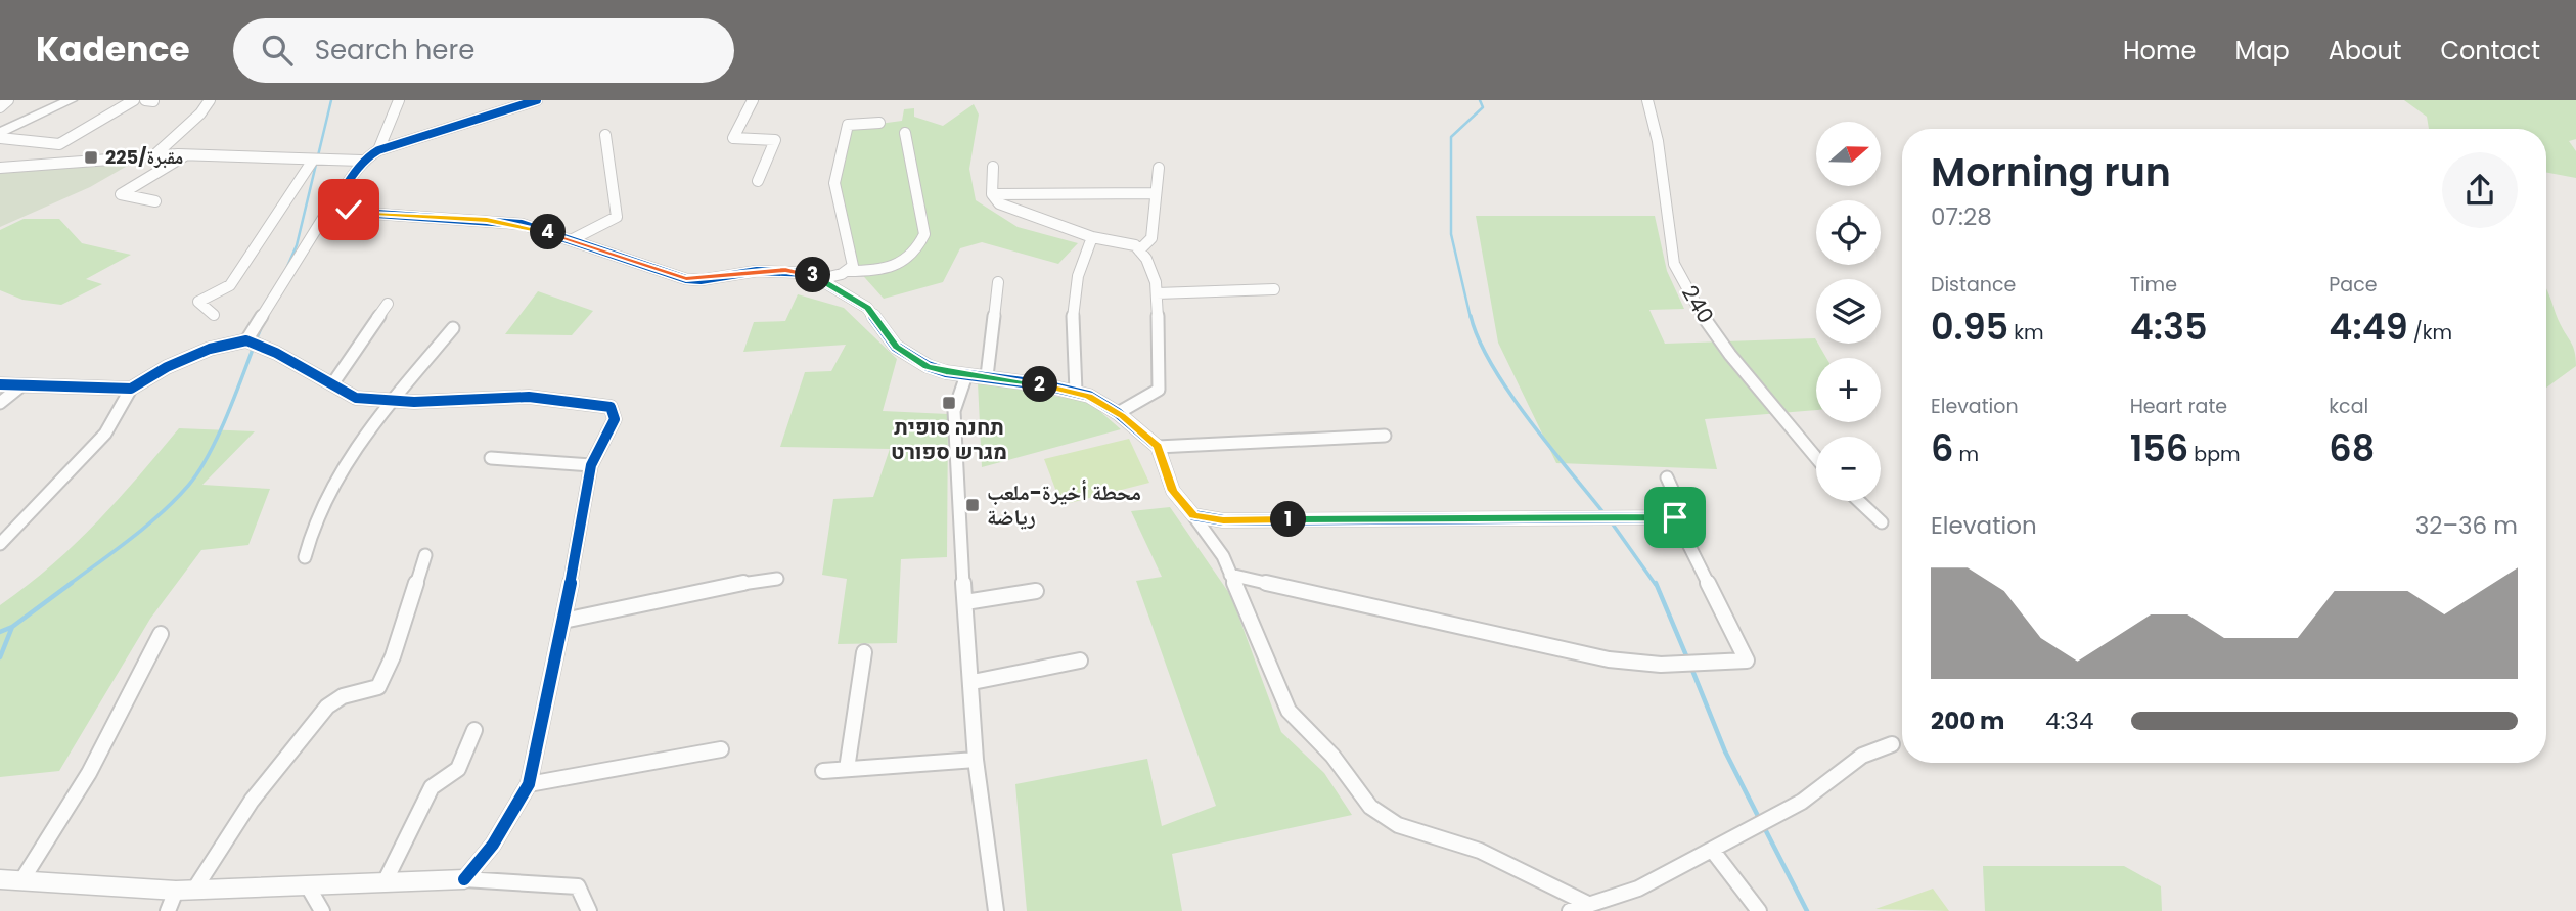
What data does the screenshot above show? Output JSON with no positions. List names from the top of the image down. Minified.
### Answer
{"streets":{"street":["240"]},"places":{"transit":["مقبرة/225","תחנה סופית מגרש ספורט","محطة أخيرة-ملعب رياضة"]},"north":"right","page":{"header":"Kadence","search":"Search here","nav":["Home","Map","About","Contact"],"map_buttons":["+","−"],"heading":["Morning run","07:28"],"pins":["4","3","2","1"],"stats":[["Distance","0.95 km"],["Time","4:35"],["Pace","4:49 /km"],["Elevation","6 m"],["Heart rate","156 bpm"],["kcal","68"]],"chart":["Elevation","32–36 m"],"list":[{"name":"200 m","note":"4:34"}]}}
